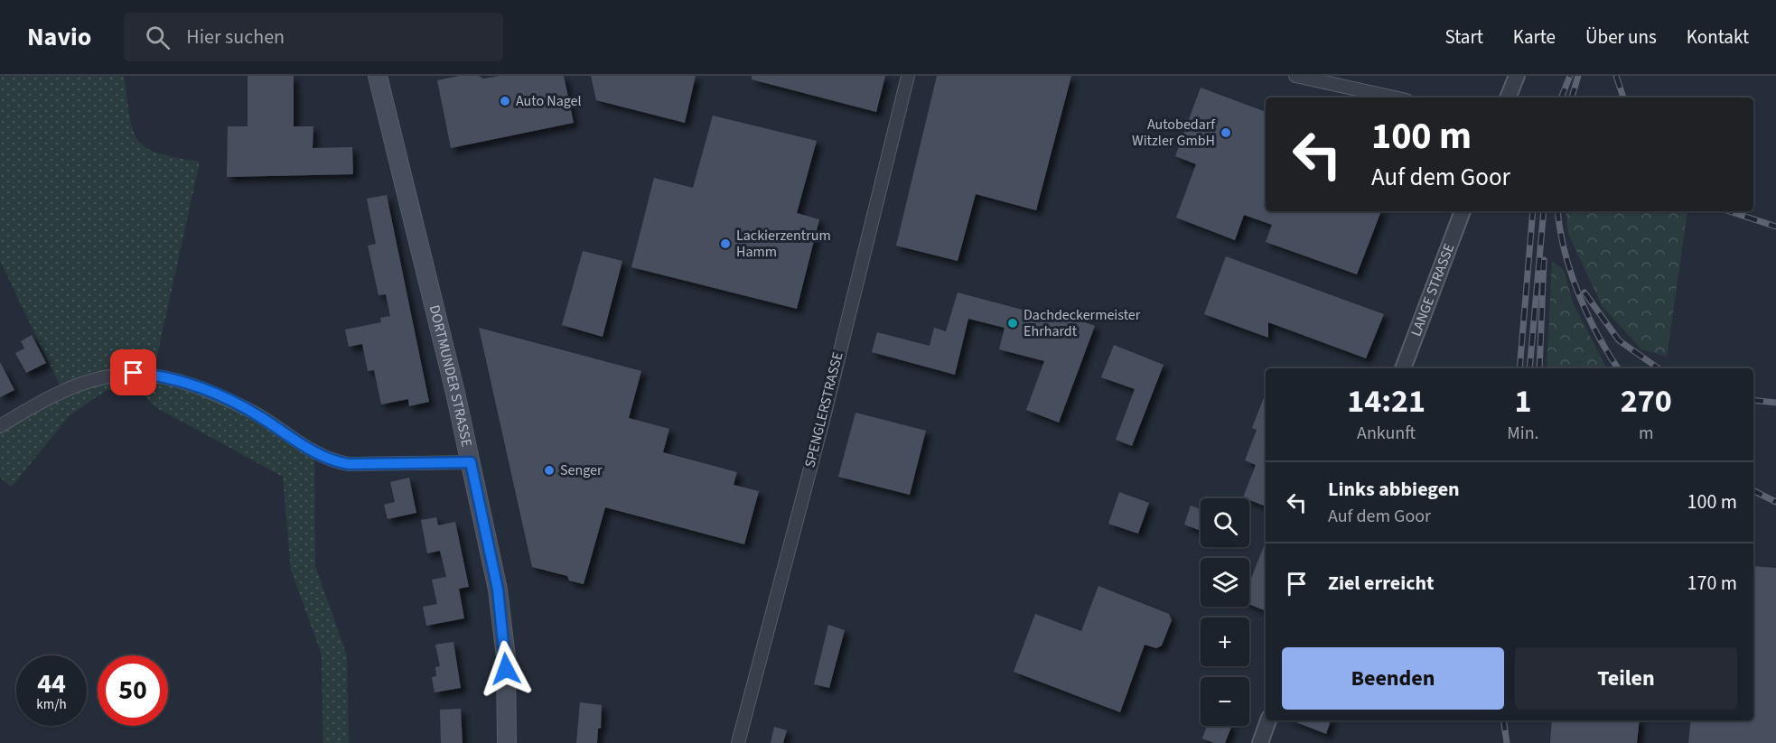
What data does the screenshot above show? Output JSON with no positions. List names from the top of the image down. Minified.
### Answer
{"streets":{"main road":["DORTMUNDER STRASSE"],"street":["LANGE STRASSE","SPENGLERSTRASSE"]},"places":["Auto Nagel","Autobedarf Witzler GmbH","Lackierzentrum Hamm","Dachdeckermeister Ehrhardt","Senger"],"page":{"header":"Navio","search":"Hier suchen","nav":["Start","Karte","Über uns","Kontakt"],"turn":["100 m","Auf dem Goor"],"eta":["14:21","Ankunft","1","Min.","270","m"],"list":[{"name":"Links abbiegen","note":"Auf dem Goor","value":"100 m"},{"name":"Ziel erreicht","value":"170 m"}],"map_buttons":["+","−"],"buttons":["Beenden","Teilen"],"speed":"44 km/h","limit":"50"}}
